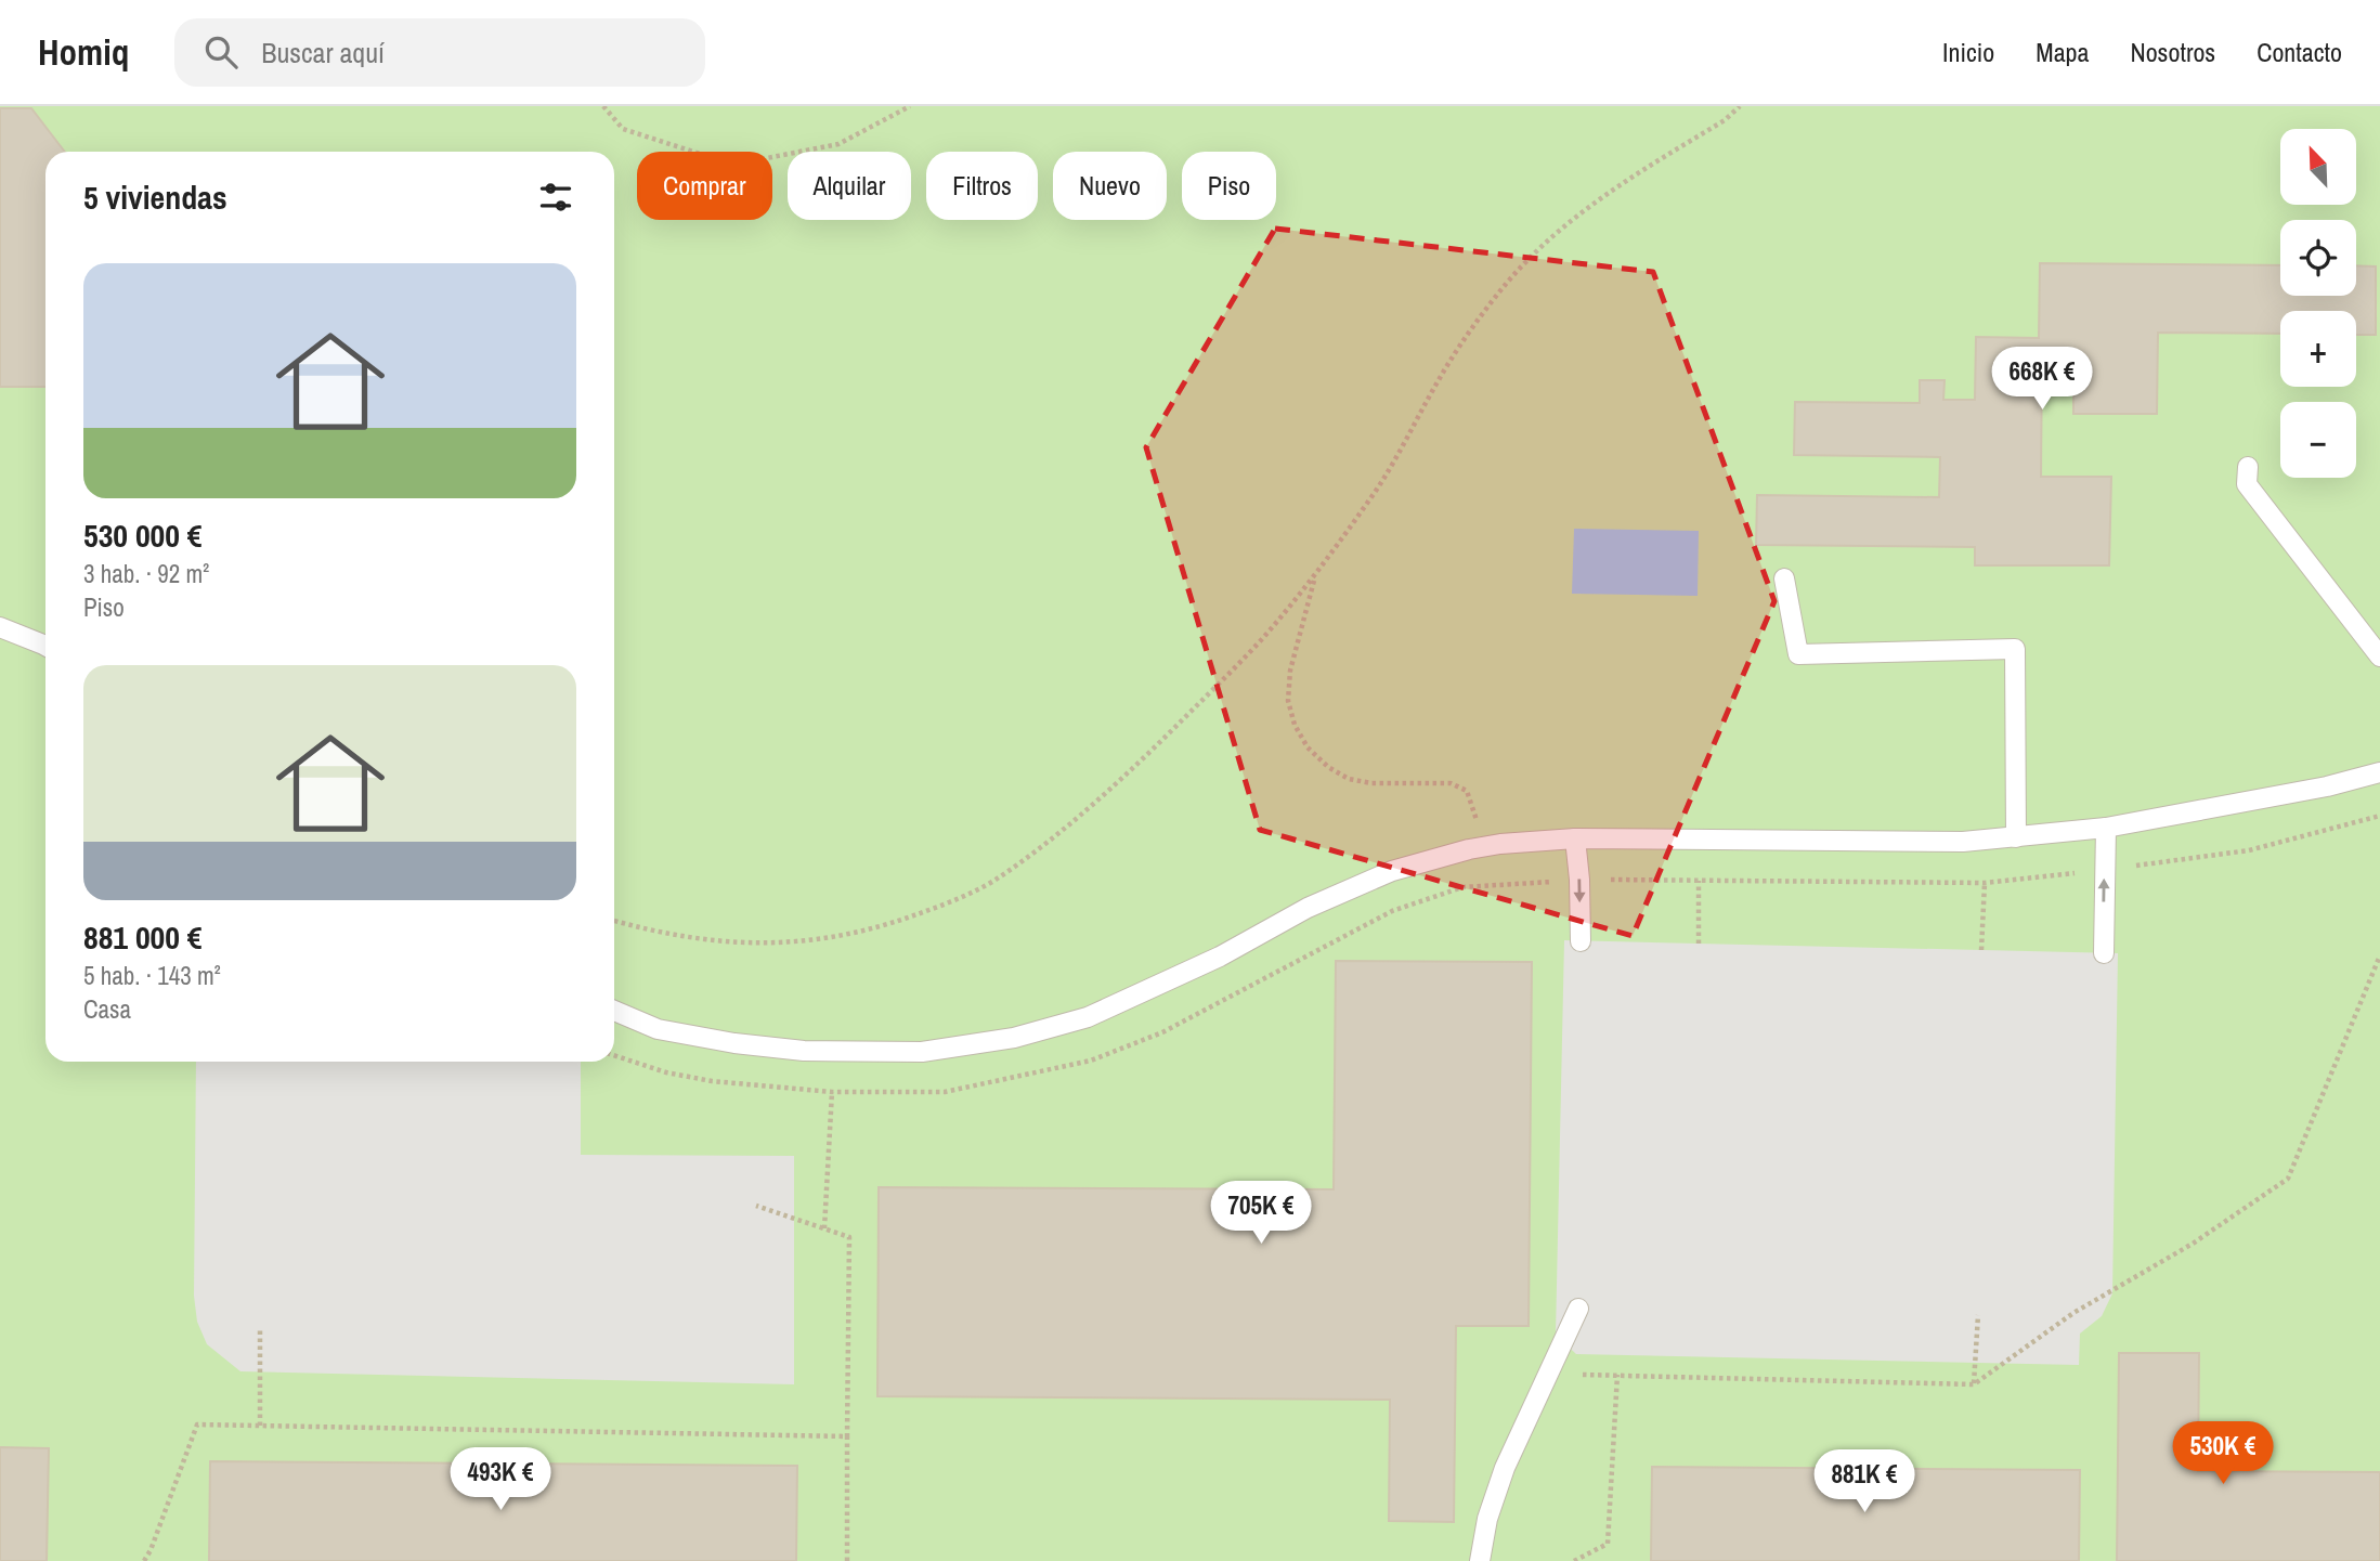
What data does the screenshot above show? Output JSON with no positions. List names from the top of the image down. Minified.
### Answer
{"north":"top left","page":{"header":"Homiq","search":"Buscar aquí","nav":["Inicio","Mapa","Nosotros","Contacto"],"map_buttons":["+","−"],"chip":["Comprar","Alquilar","Filtros","Nuevo","Piso"],"heading":"5 viviendas","list":[{"name":"530 000 €","note":"3 hab. · 92 m² · Piso"},{"name":"881 000 €","note":"5 hab. · 143 m² · Casa"}],"price":["668K €","705K €","530K €","493K €","881K €"]}}
